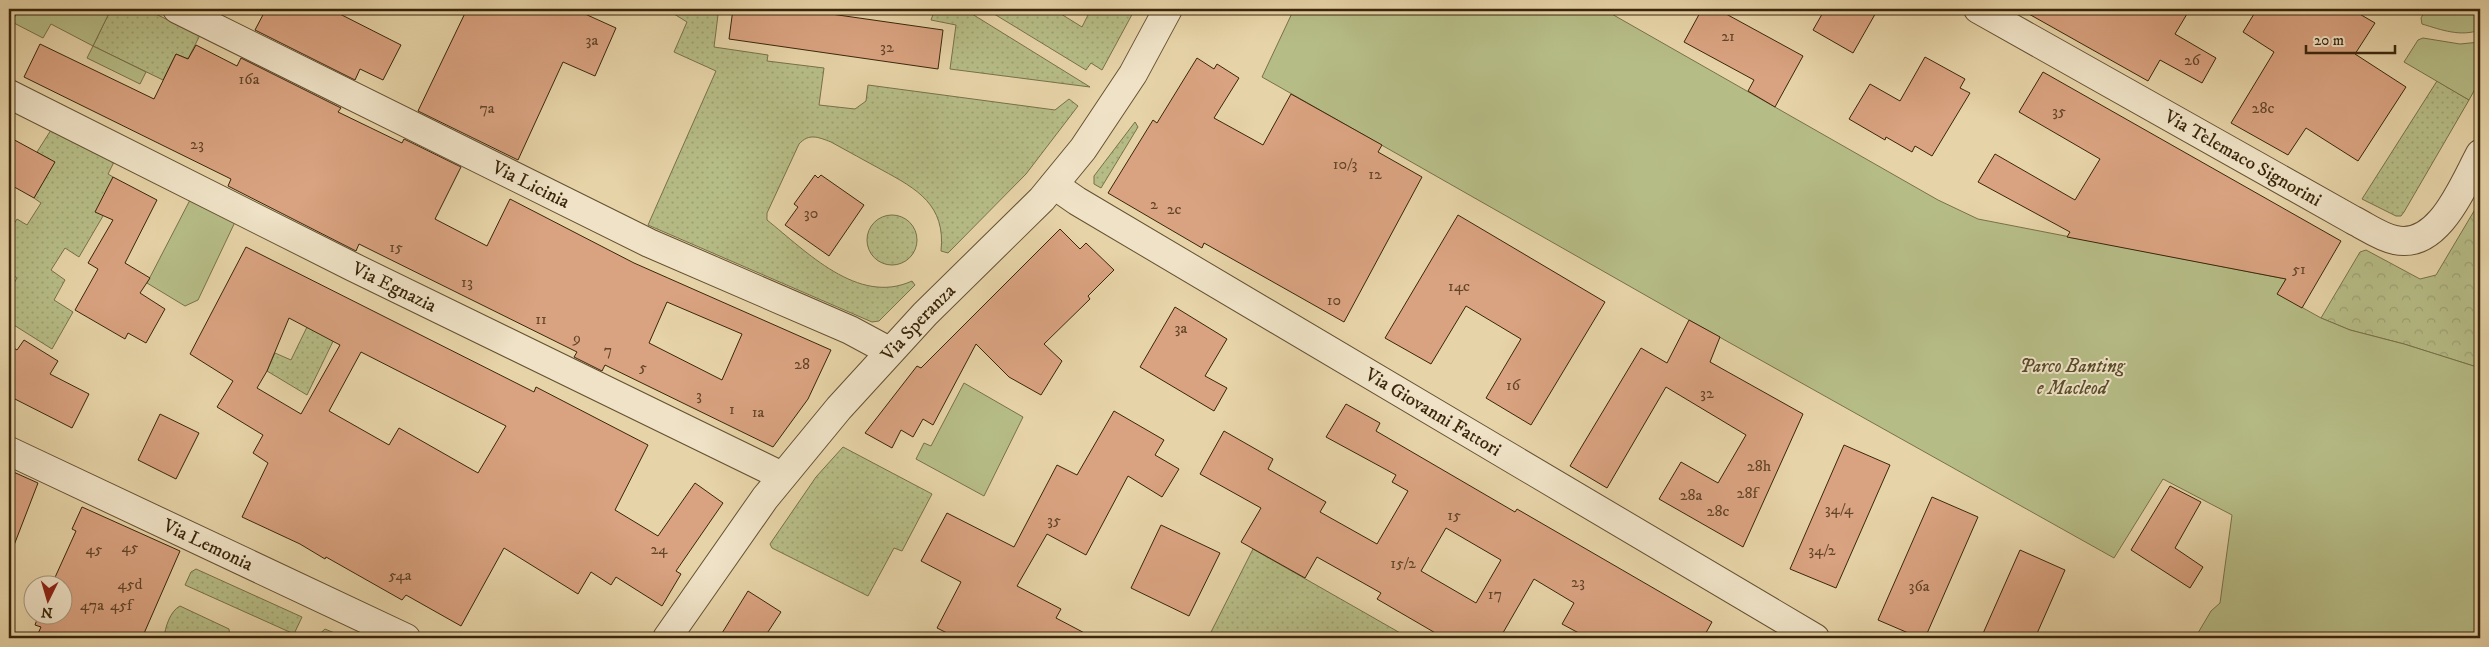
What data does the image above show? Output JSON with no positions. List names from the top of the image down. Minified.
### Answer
{"streets":{"street":["Via Telemaco Signorini","Via Licinia","Via Egnazia","Via Speranza","Via Giovanni Fattori","Via Lemonia"]},"crossings":[["Via Licinia","Via Speranza"],["Via Egnazia","Via Speranza"],["Via Speranza","Via Giovanni Fattori"]],"parks":["Parco Banting e Macleod"],"house_numbers":["21","3a","32","26","16a","7a","28c","35","23","10/3","12","2","2c","30","15","51","13","14c","10","11","3a","9","7","28","5","16","32","3","1","1a","28h","28f","28a","34/4","28c","15","35","45","45","24","34/2","15/2","54a","23","45d","36a","17","47a","45f"],"scale_bar":"20 m","north":"bottom"}
